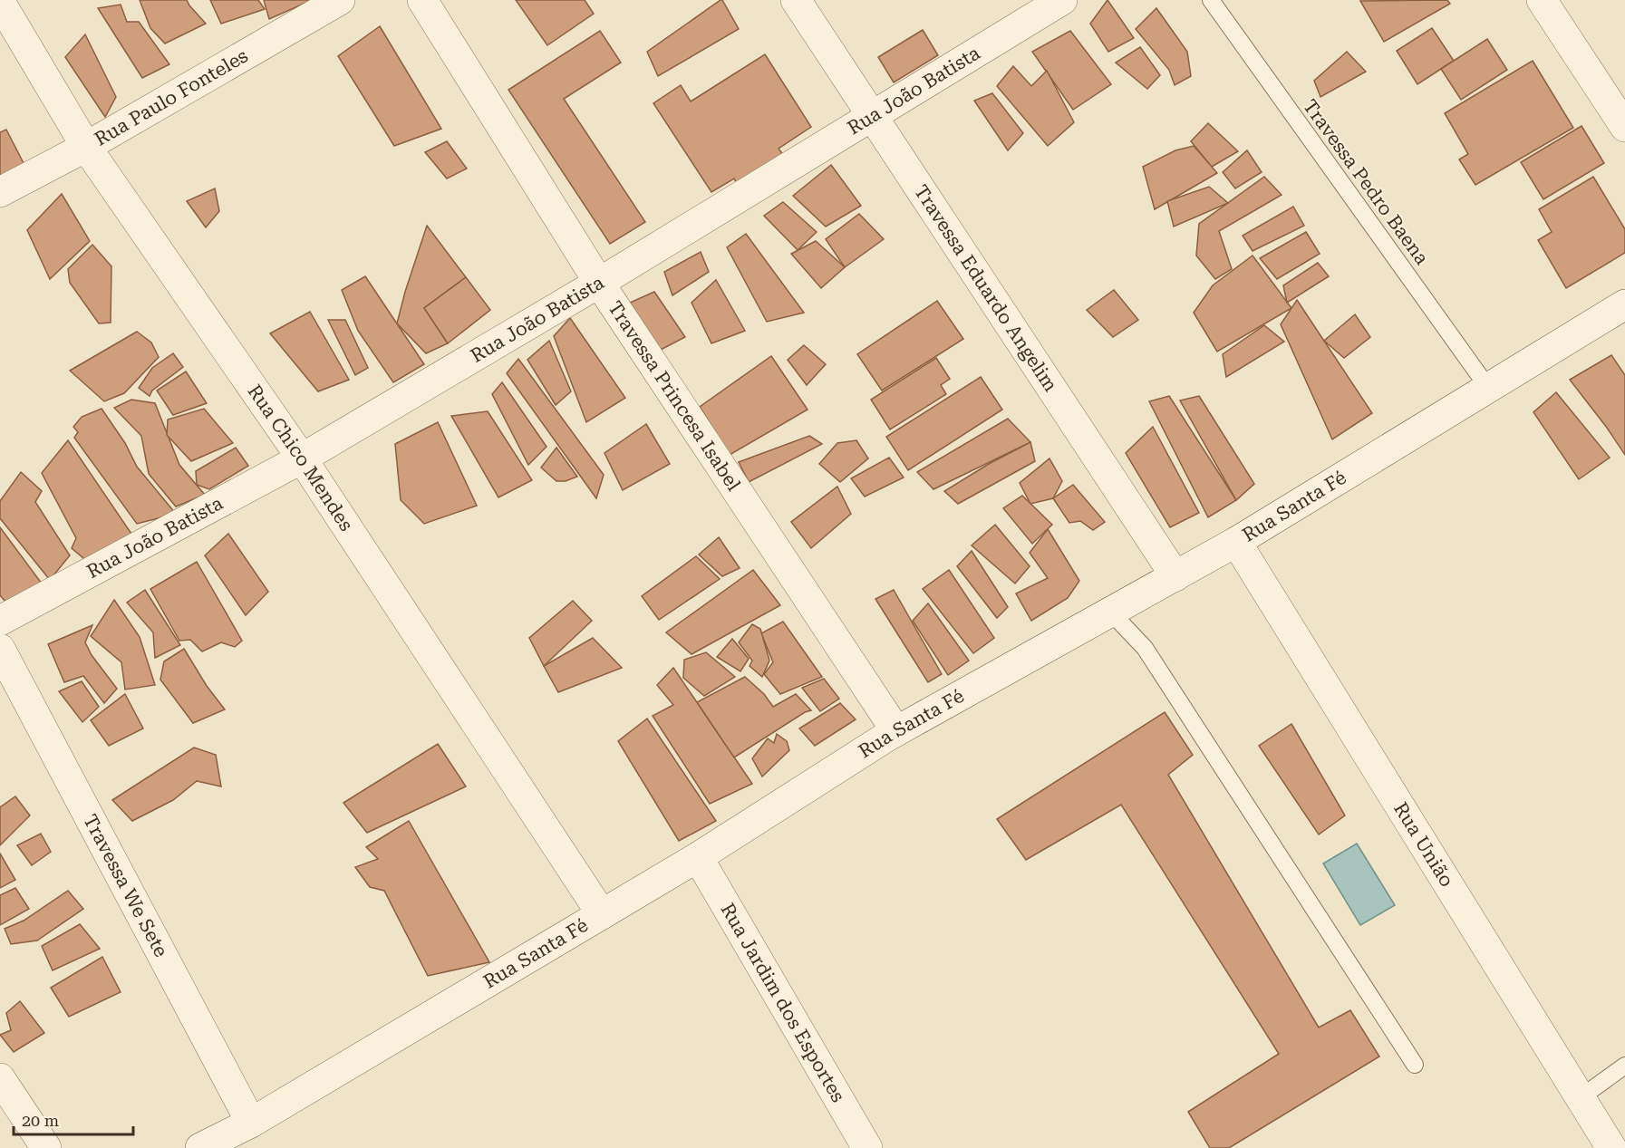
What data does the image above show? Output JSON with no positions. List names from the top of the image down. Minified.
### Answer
{"streets":{"street":["Rua João Batista","Rua Paulo Fonteles","Travessa Eduardo Angelim","Travessa Princesa Isabel","Rua Chico Mendes","Rua Santa Fé","Rua União","Travessa We Sete","Rua Jardim dos Esportes"],"lane":["Travessa Pedro Baena"]},"crossings":[["Rua João Batista","Travessa Eduardo Angelim"],["Rua João Batista","Travessa Princesa Isabel"],["Rua João Batista","Rua Chico Mendes"],["Rua Paulo Fonteles","Rua Chico Mendes"],["Travessa Pedro Baena","Rua Santa Fé"],["Travessa Eduardo Angelim","Rua Santa Fé"],["Travessa Princesa Isabel","Rua Santa Fé"],["Rua Chico Mendes","Rua Santa Fé"],["Rua Santa Fé","Rua União"],["Rua Santa Fé","Travessa We Sete"],["Rua Santa Fé","Rua Jardim dos Esportes"]],"scale_bar":"20 m"}
